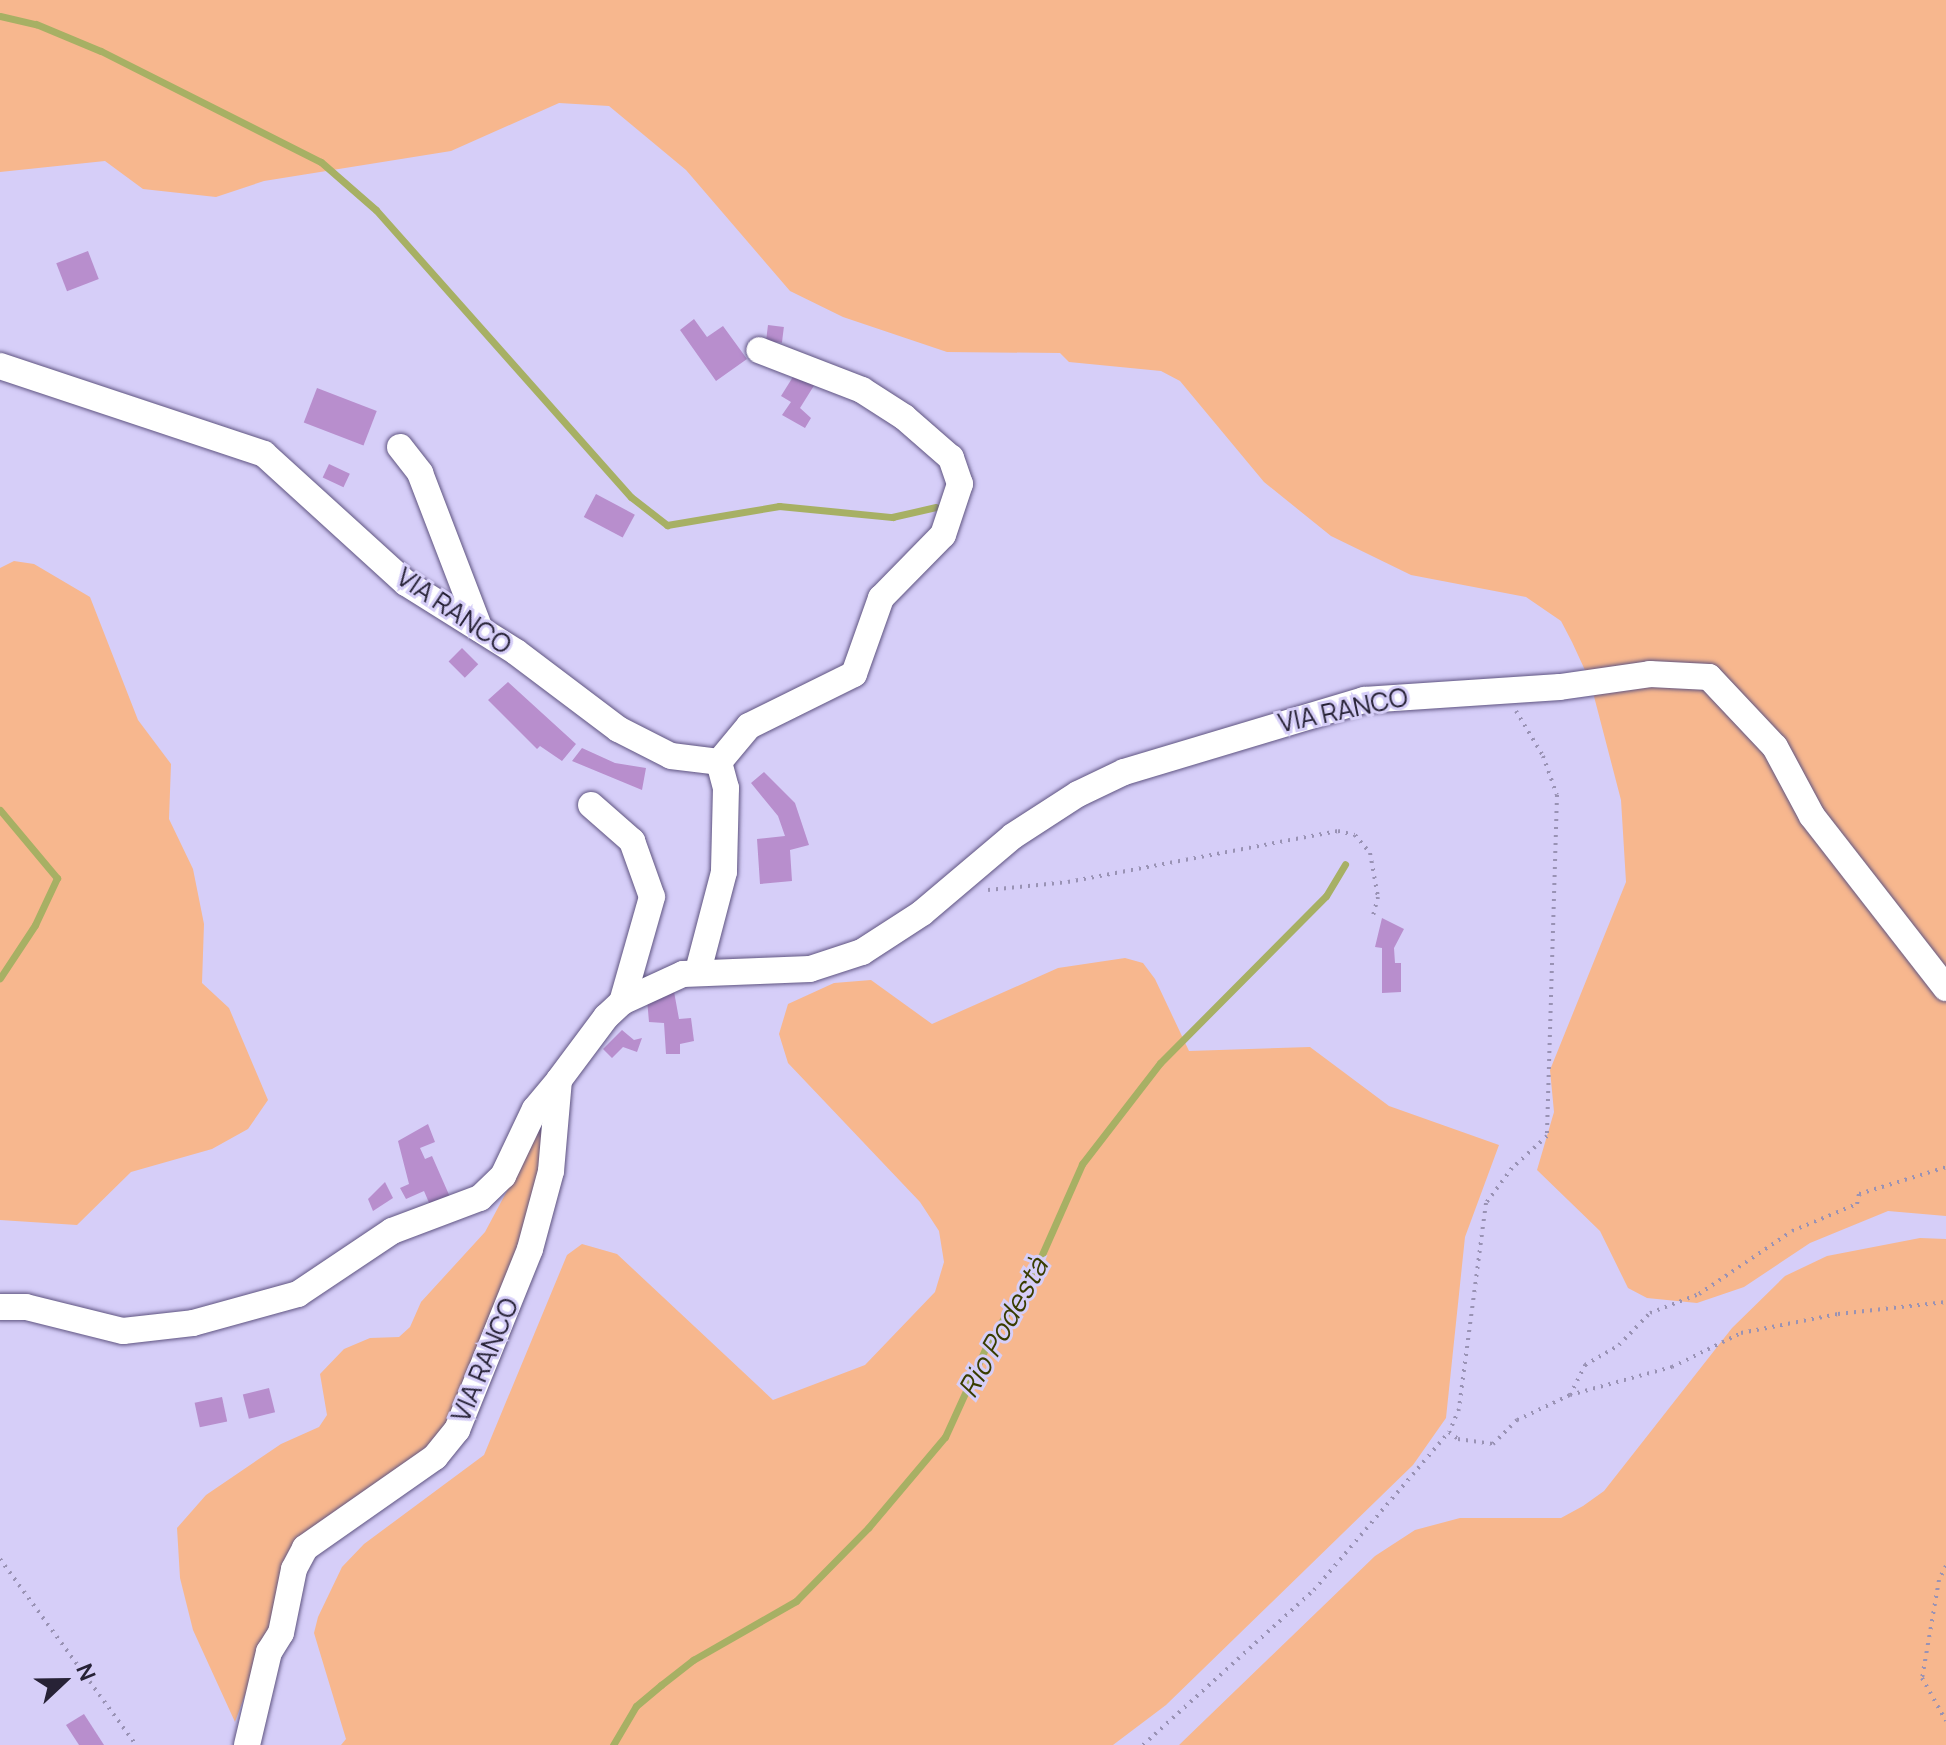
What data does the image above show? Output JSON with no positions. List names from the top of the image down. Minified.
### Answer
{"streets":{"street":["VIA RANCO"]},"water":["Rio Podestà"],"north":"right"}
